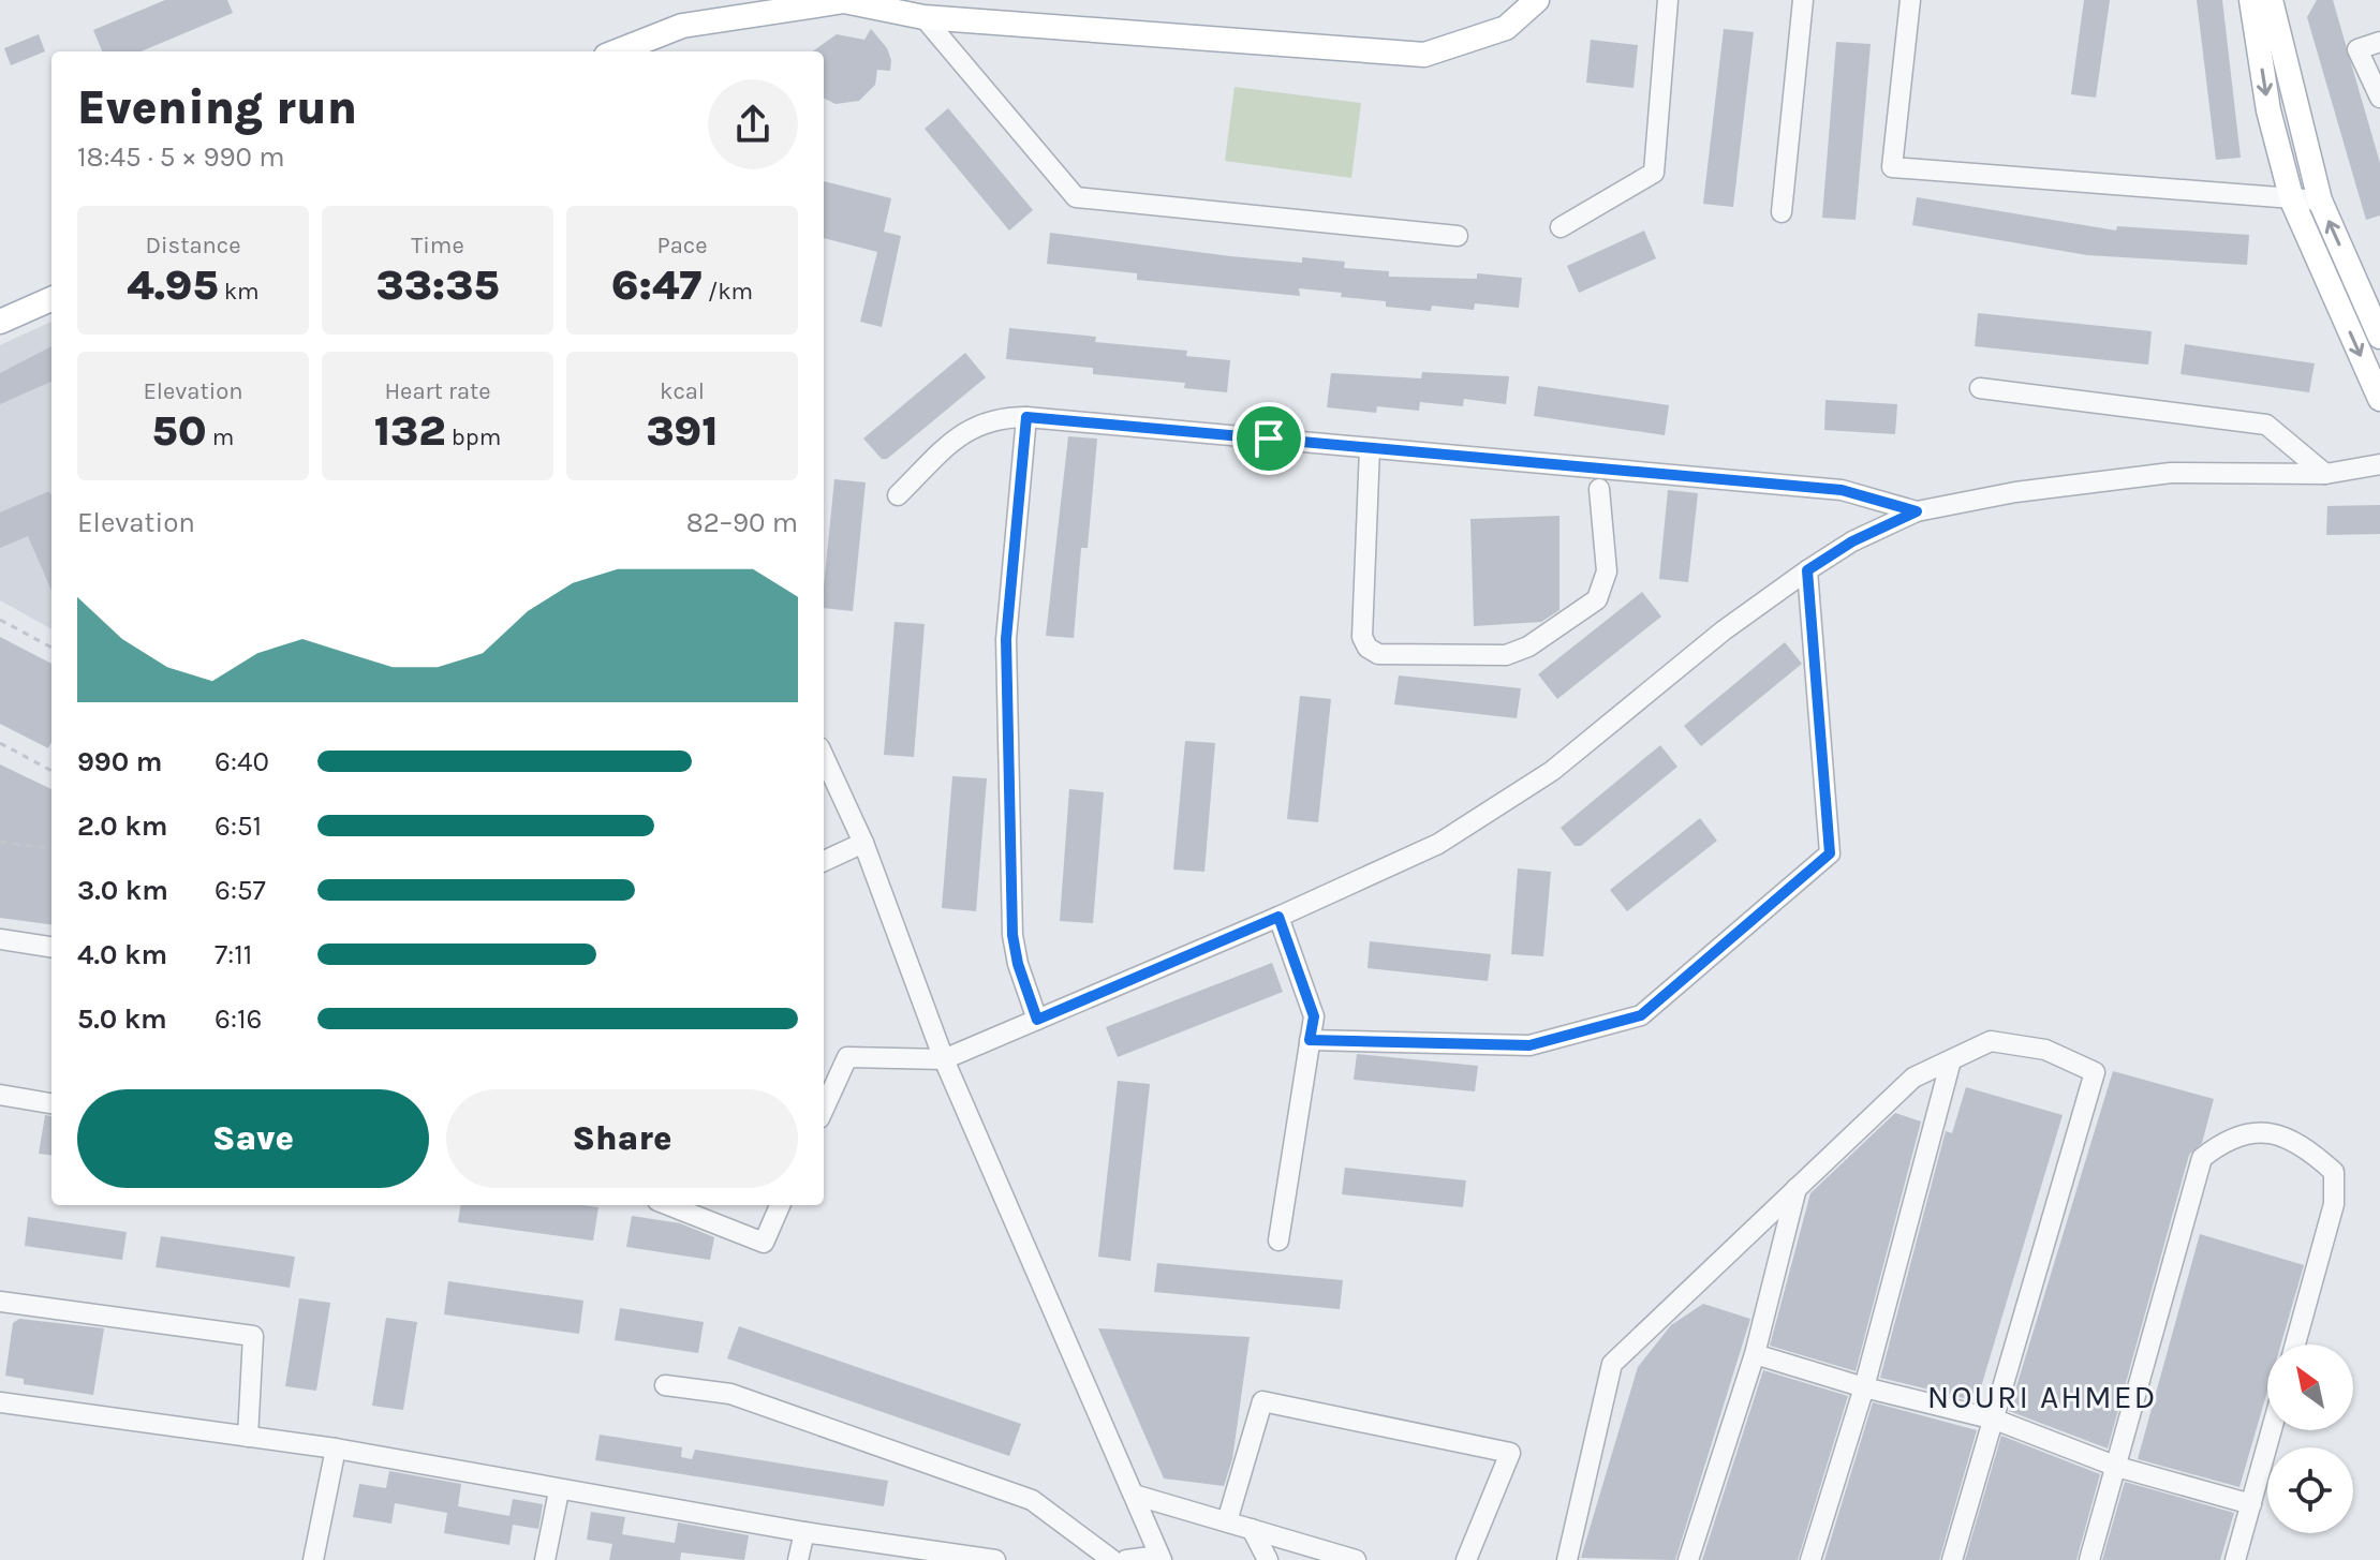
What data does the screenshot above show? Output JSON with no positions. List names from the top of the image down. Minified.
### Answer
{"districts":["NOURI AHMED"],"north":"top left","page":{"heading":["Evening run","18:45 · 5 × 990 m"],"stats":[["Distance","4.95 km"],["Time","33:35"],["Pace","6:47 /km"],["Elevation","50 m"],["Heart rate","132 bpm"],["kcal","391"]],"chart":["Elevation","82–90 m"],"list":[{"name":"990 m","note":"6:40"},{"name":"2.0 km","note":"6:51"},{"name":"3.0 km","note":"6:57"},{"name":"4.0 km","note":"7:11"},{"name":"5.0 km","note":"6:16"}],"buttons":["Save","Share"]}}
